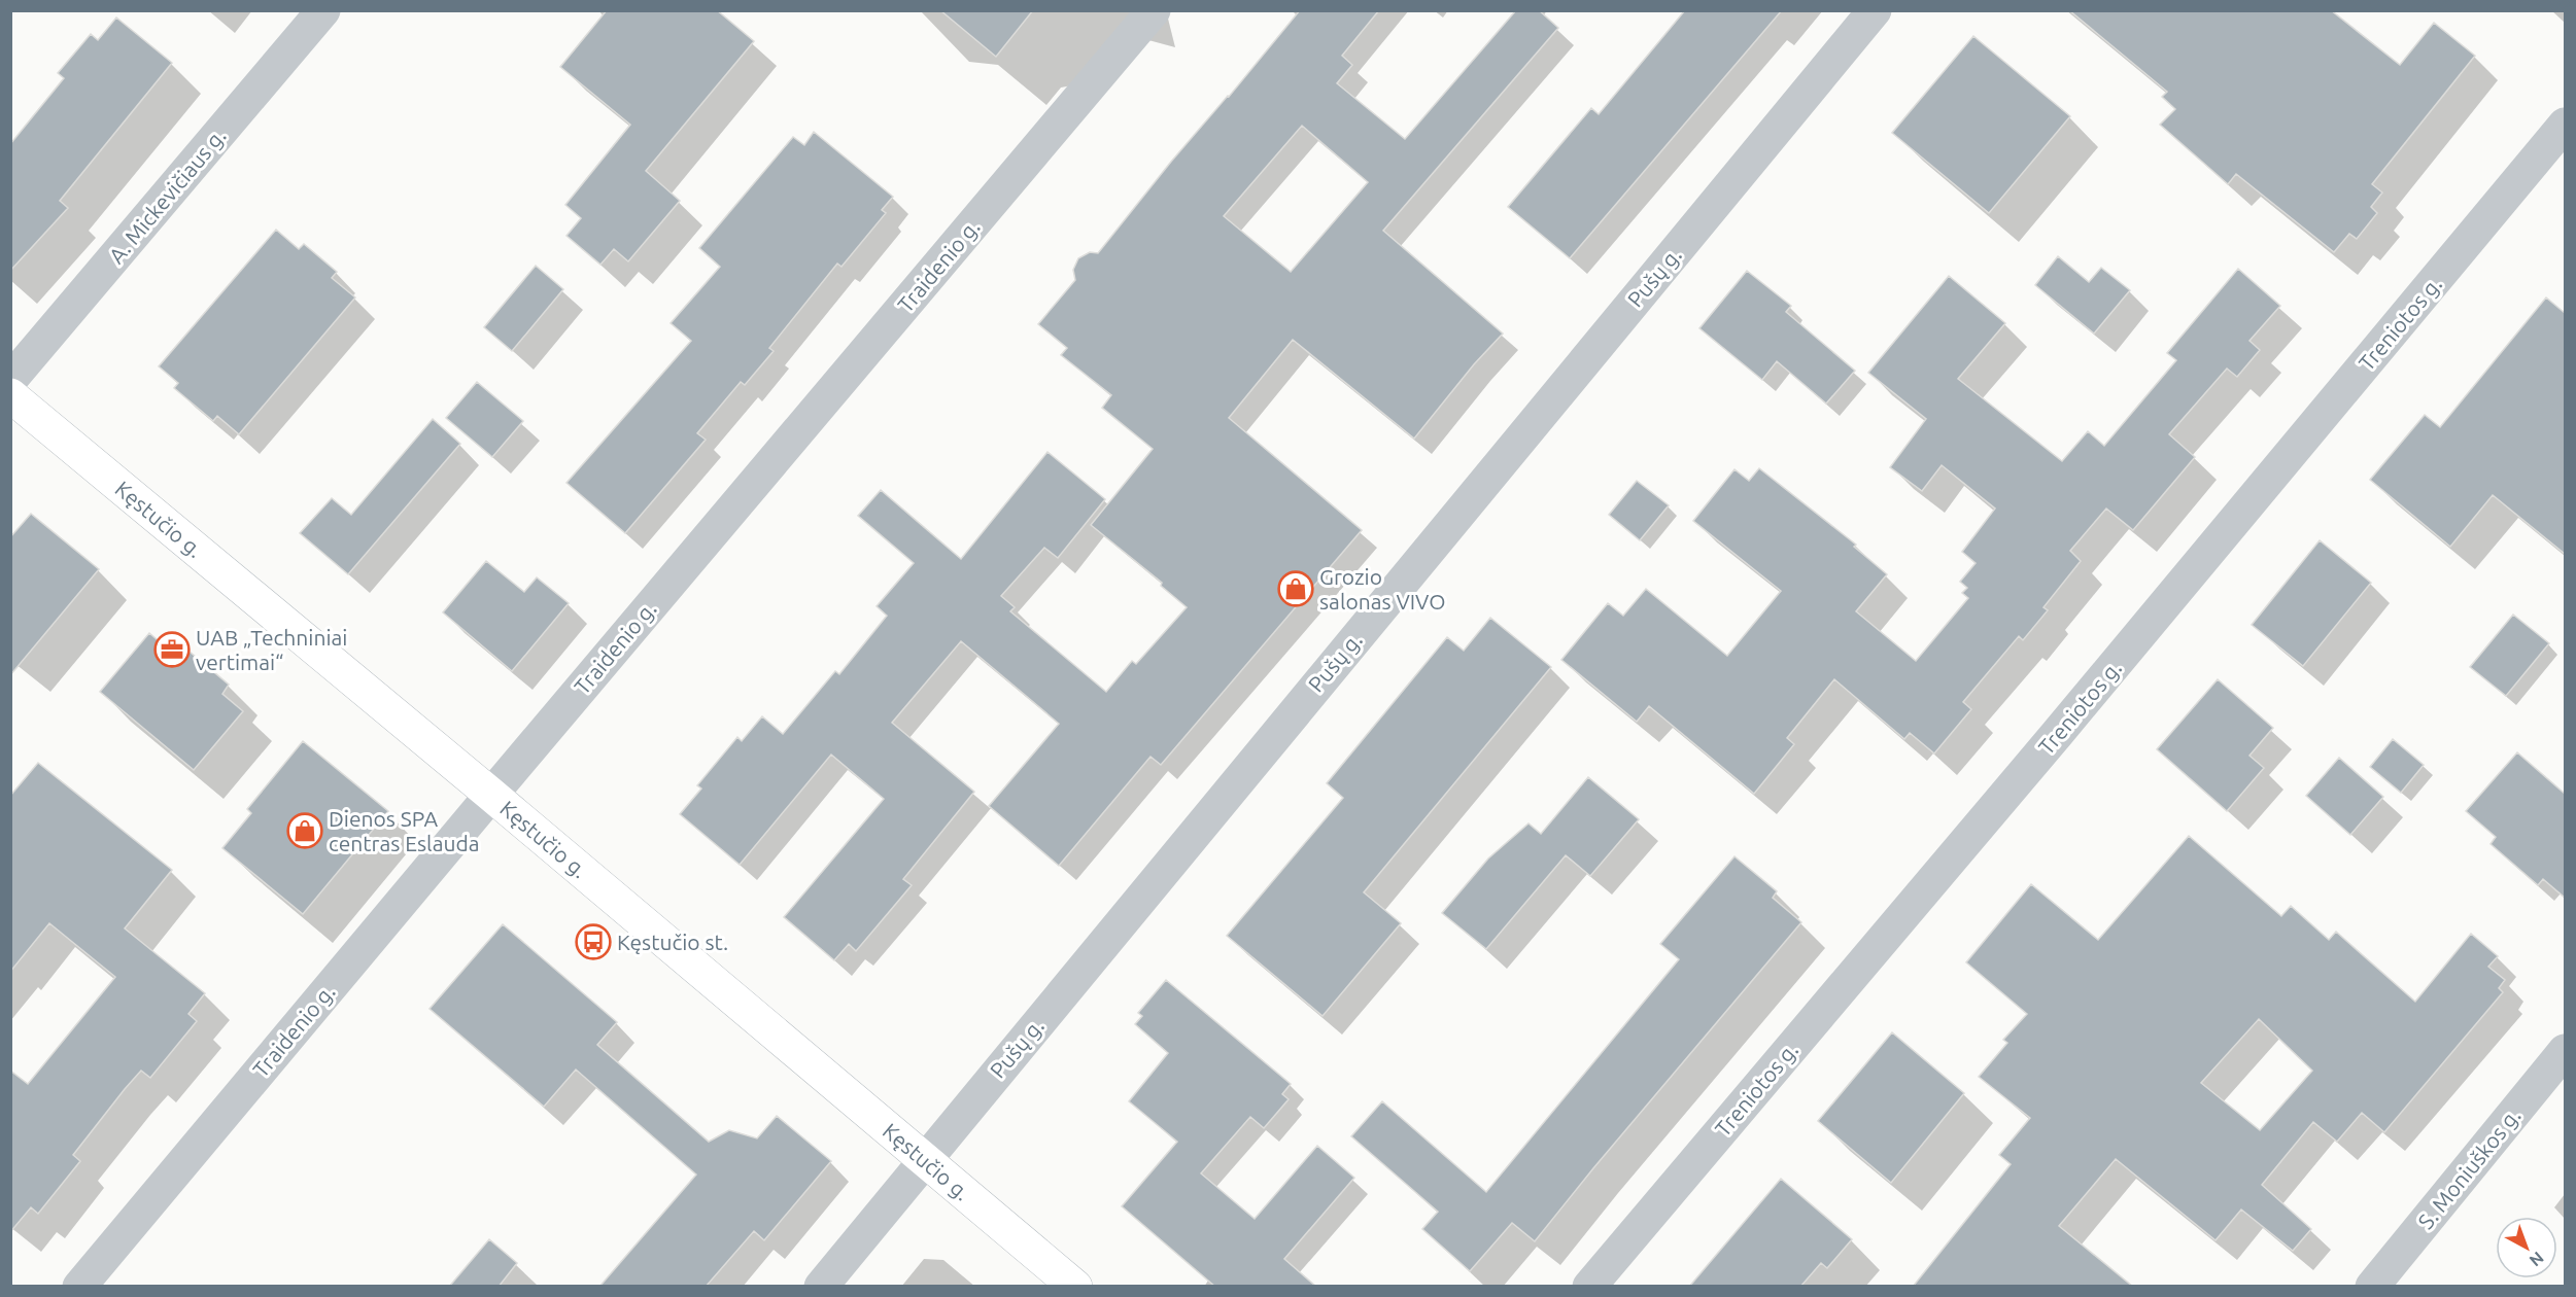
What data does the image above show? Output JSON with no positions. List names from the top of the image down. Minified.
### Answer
{"streets":{"main road":["Kęstučio g."],"street":["A. Mickevičiaus g.","Traidenio g.","Pušų g.","Treniotos g.","S. Moniuškos g."]},"crossings":[["Traidenio g.","Kęstučio g."],["Pušų g.","Kęstučio g."]],"places":{"shop":["Grozio salonas VIVO","Dienos SPA centras Eslauda"],"office":["UAB „Techniniai vertimai“"],"bus stop":["Kęstučio st."]},"north":"bottom right"}
